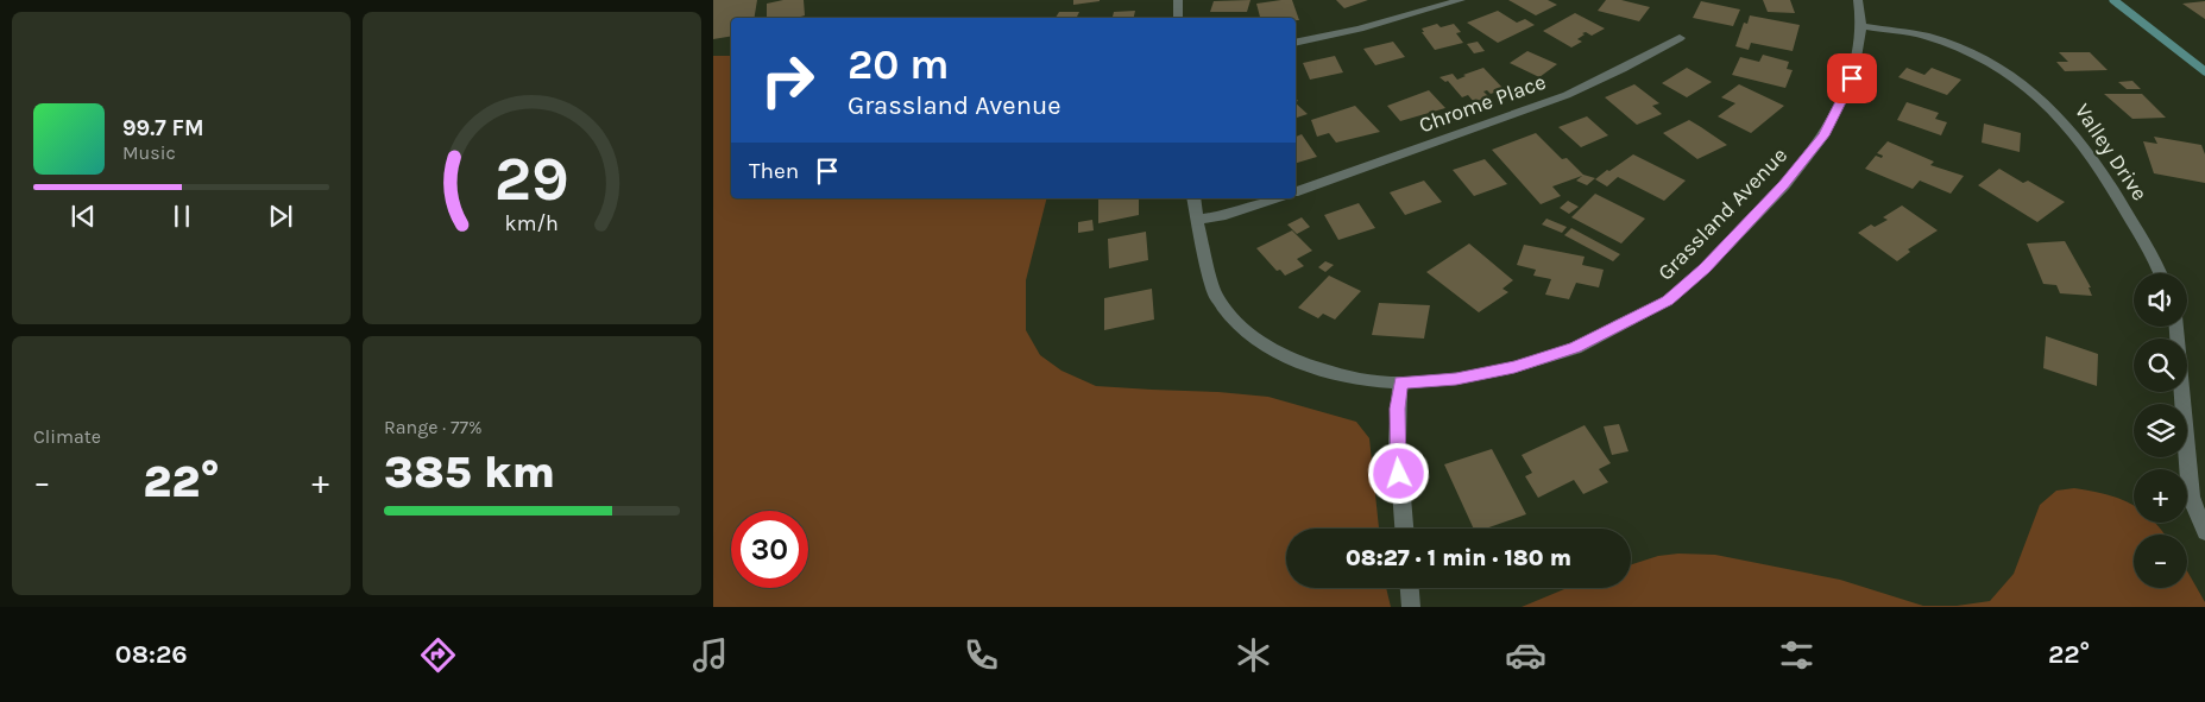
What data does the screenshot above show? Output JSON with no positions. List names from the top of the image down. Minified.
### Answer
{"streets":{"street":["Chrome Place","Valley Drive","Grassland Avenue"]},"crossings":[["Valley Drive","Grassland Avenue"]],"page":{"turn":["20 m","Grassland Avenue"],"song":["99.7 FM","Music"],"then":"Then","map_buttons":["+","−"],"tile":["Climate",["Range · 77%","385 km"]],"heat":["−","22°","+"],"limit":"30","trip":"08:27 · 1 min · 180 m","tabs":["08:26","22°"],"gauge":["29","km/h"]}}
